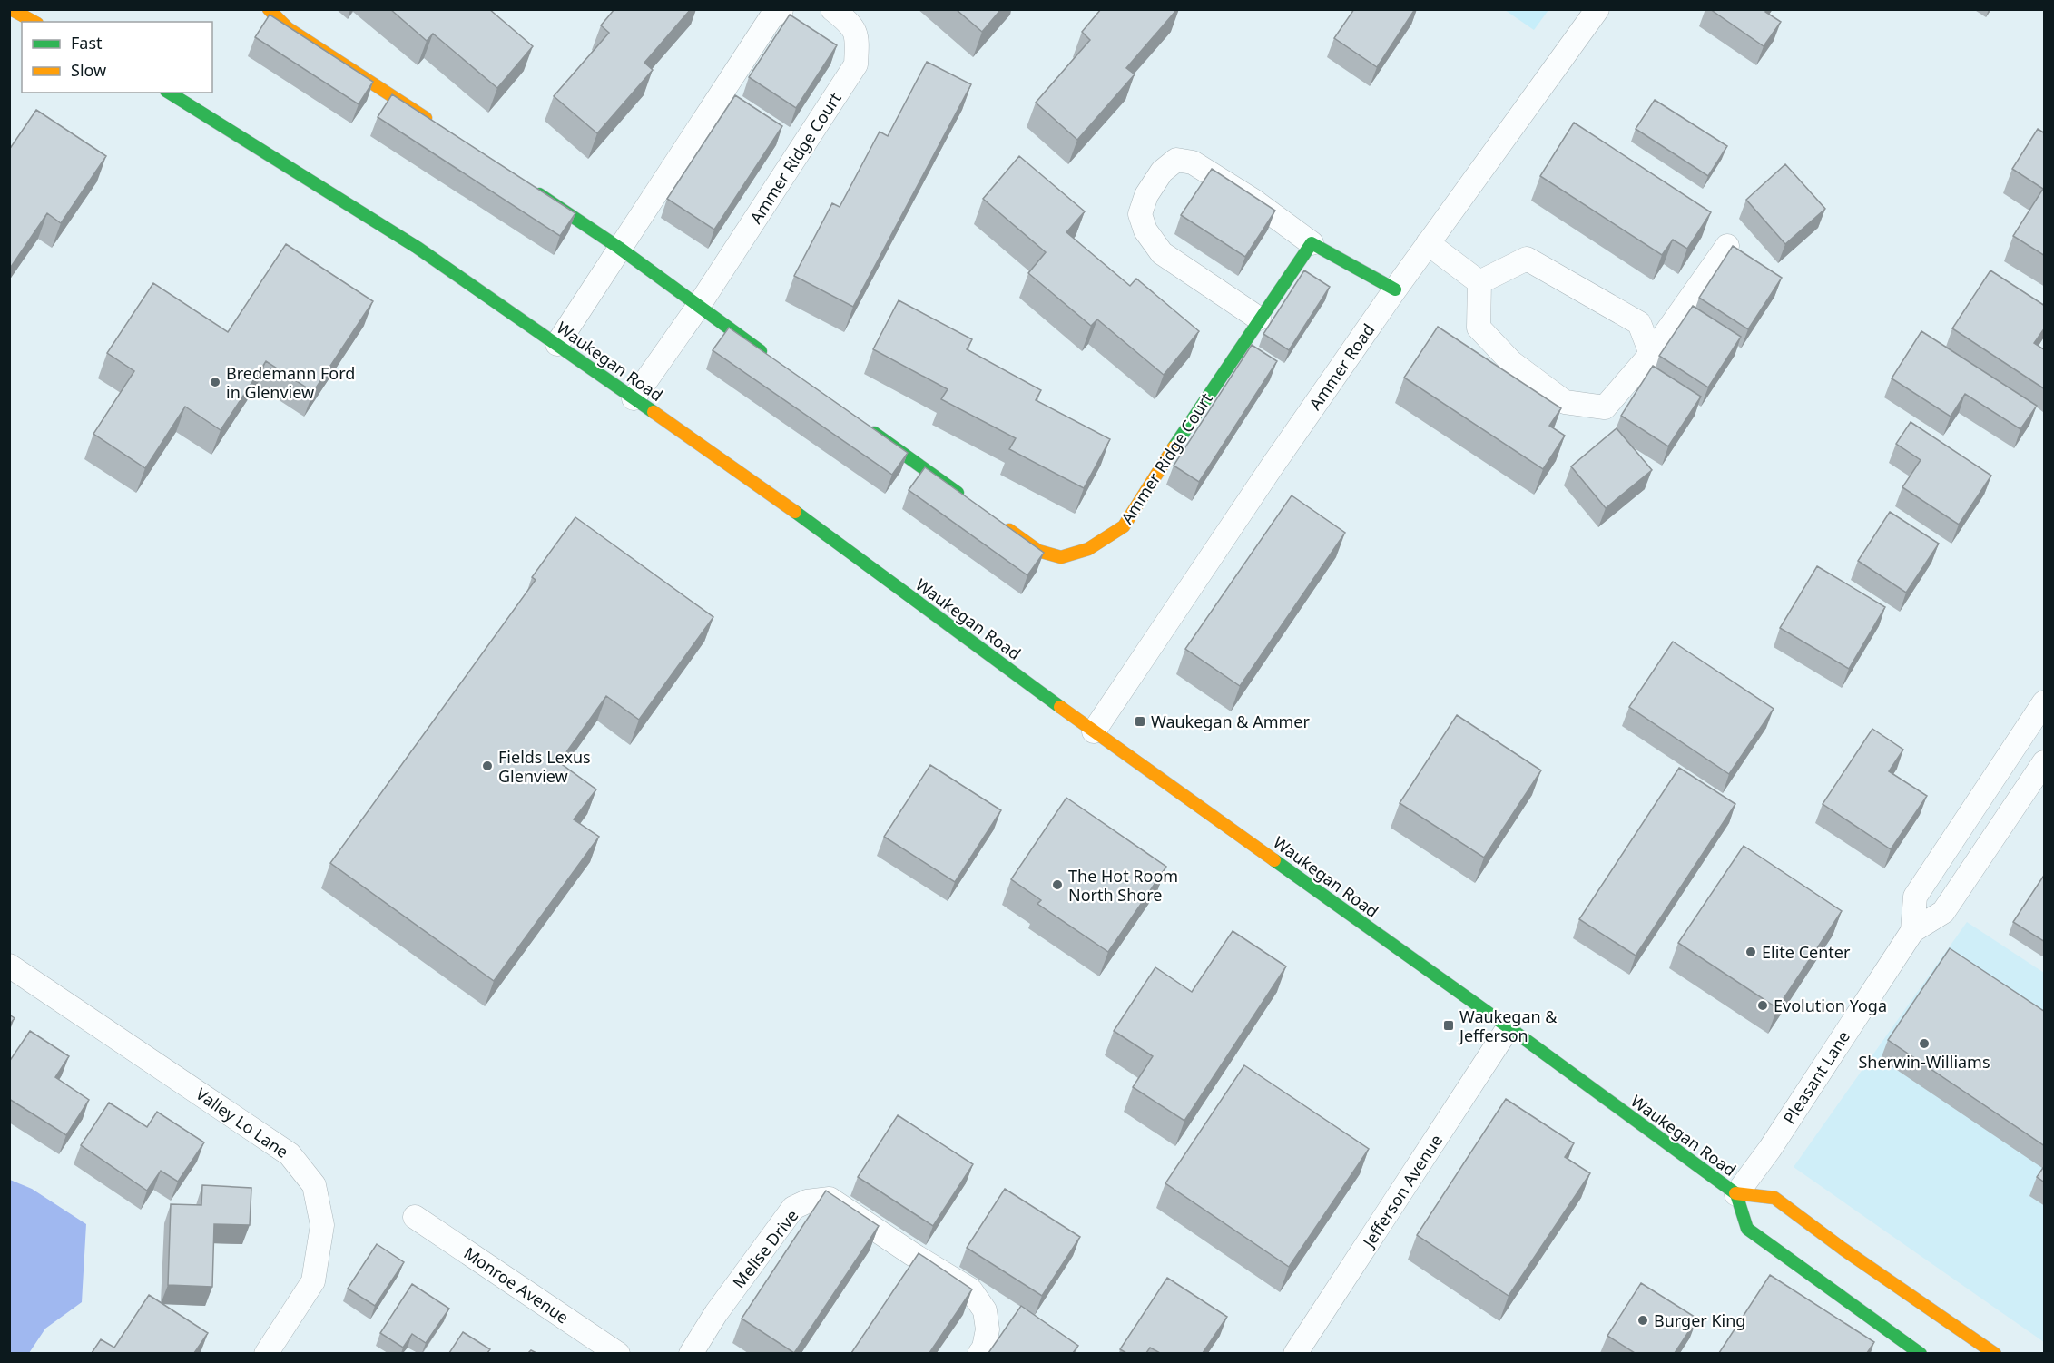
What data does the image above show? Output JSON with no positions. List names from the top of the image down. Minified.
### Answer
{"streets":{"main road":["Ammer Ridge Court","Waukegan Road"],"street":["Ammer Road","Pleasant Lane","Valley Lo Lane","Jefferson Avenue","Melise Drive","Monroe Avenue"]},"crossings":[["Ammer Ridge Court","Waukegan Road"],["Waukegan Road","Ammer Road"],["Waukegan Road","Pleasant Lane"],["Waukegan Road","Jefferson Avenue"]],"places":{"other":["Bredemann Ford in Glenview","Fields Lexus Glenview","The Hot Room North Shore","Elite Center","Evolution Yoga","Sherwin-Williams","Burger King"],"transit":["Waukegan & Ammer","Waukegan & Jefferson"]},"legend":["Fast","Slow"]}
